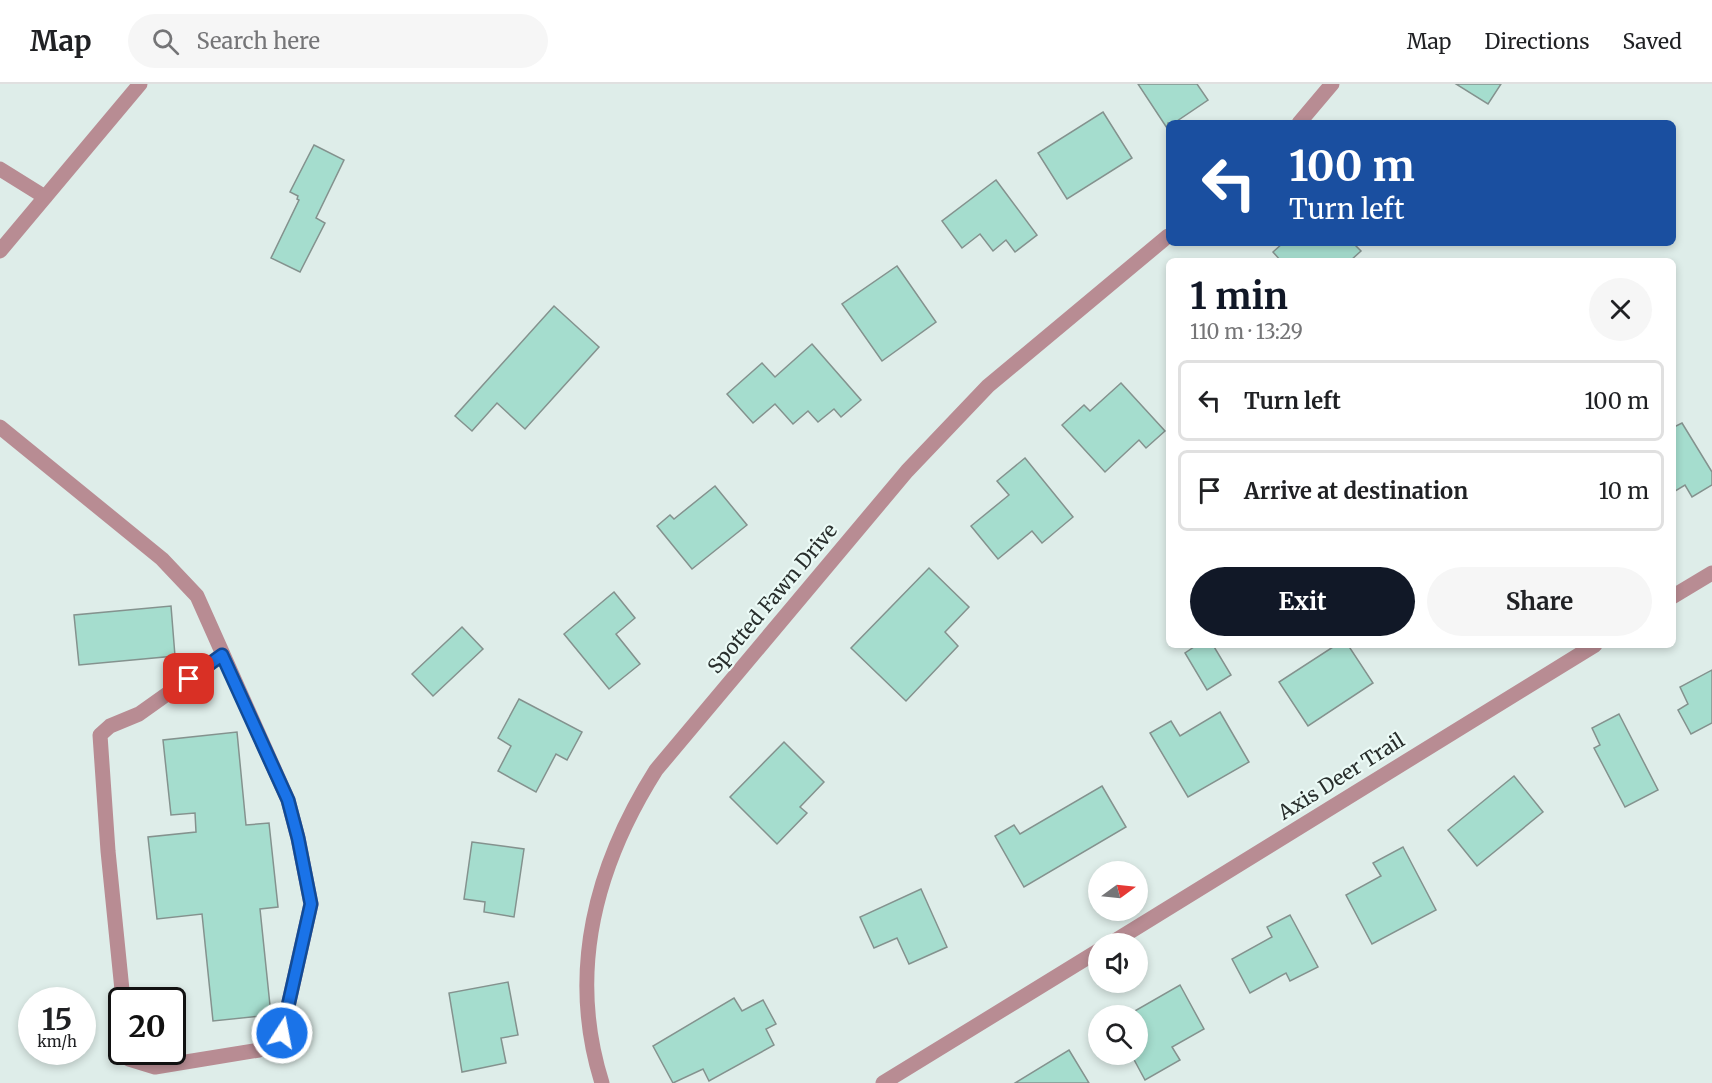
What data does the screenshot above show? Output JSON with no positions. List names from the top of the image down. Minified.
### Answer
{"streets":{"street":["Spotted Fawn Drive","Axis Deer Trail"]},"north":"right","page":{"header":"Map","search":"Search here","nav":["Map","Directions","Saved"],"turn":["100 m","Turn left"],"heading":["1 min","110 m · 13:29"],"list":[{"name":"Turn left","value":"100 m"},{"name":"Arrive at destination","value":"10 m"}],"buttons":["Exit","Share"],"speed":"15 km/h","limit":"20"}}
